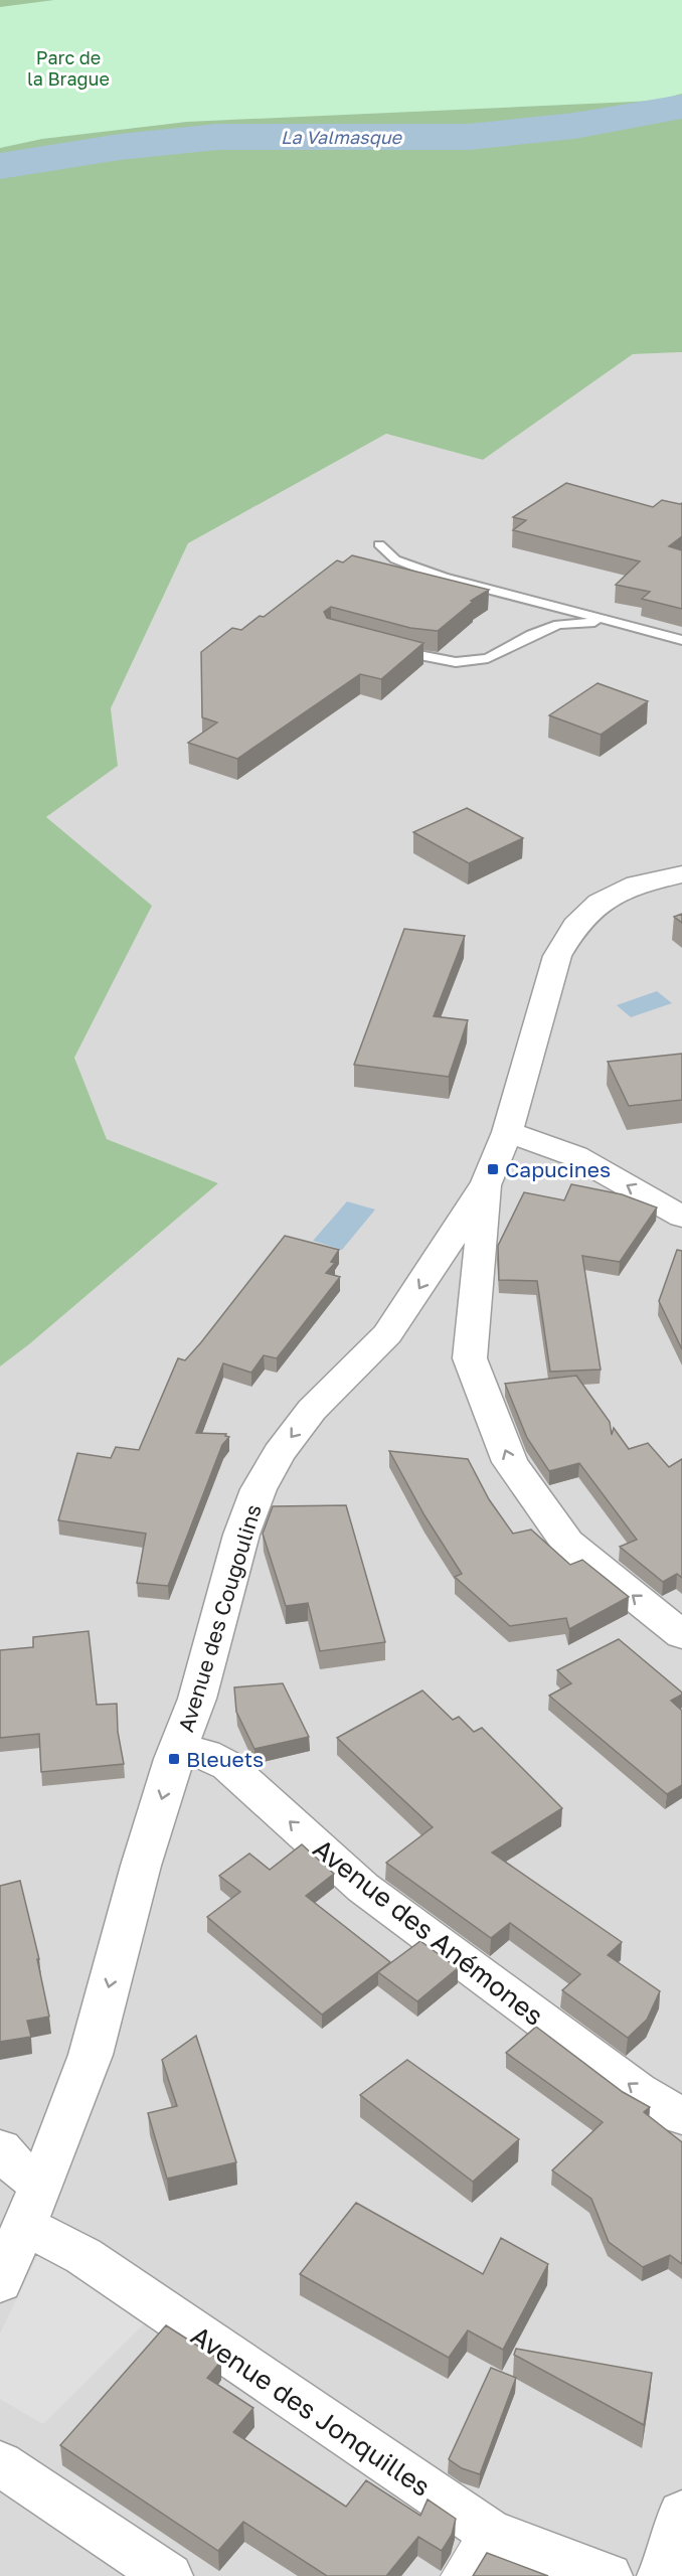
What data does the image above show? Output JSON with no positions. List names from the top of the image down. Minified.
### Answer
{"streets":{"street":["Avenue des Cougoulins","Avenue des Anémones","Avenue des Jonquilles"]},"crossings":[["Avenue des Cougoulins","Avenue des Anémones"],["Avenue des Cougoulins","Avenue des Jonquilles"]],"one_way":["Avenue des Cougoulins","Avenue des Anémones"],"water":["La Valmasque"],"parks":["Parc de la Brague"],"places":{"transit":["Capucines","Bleuets"]}}
